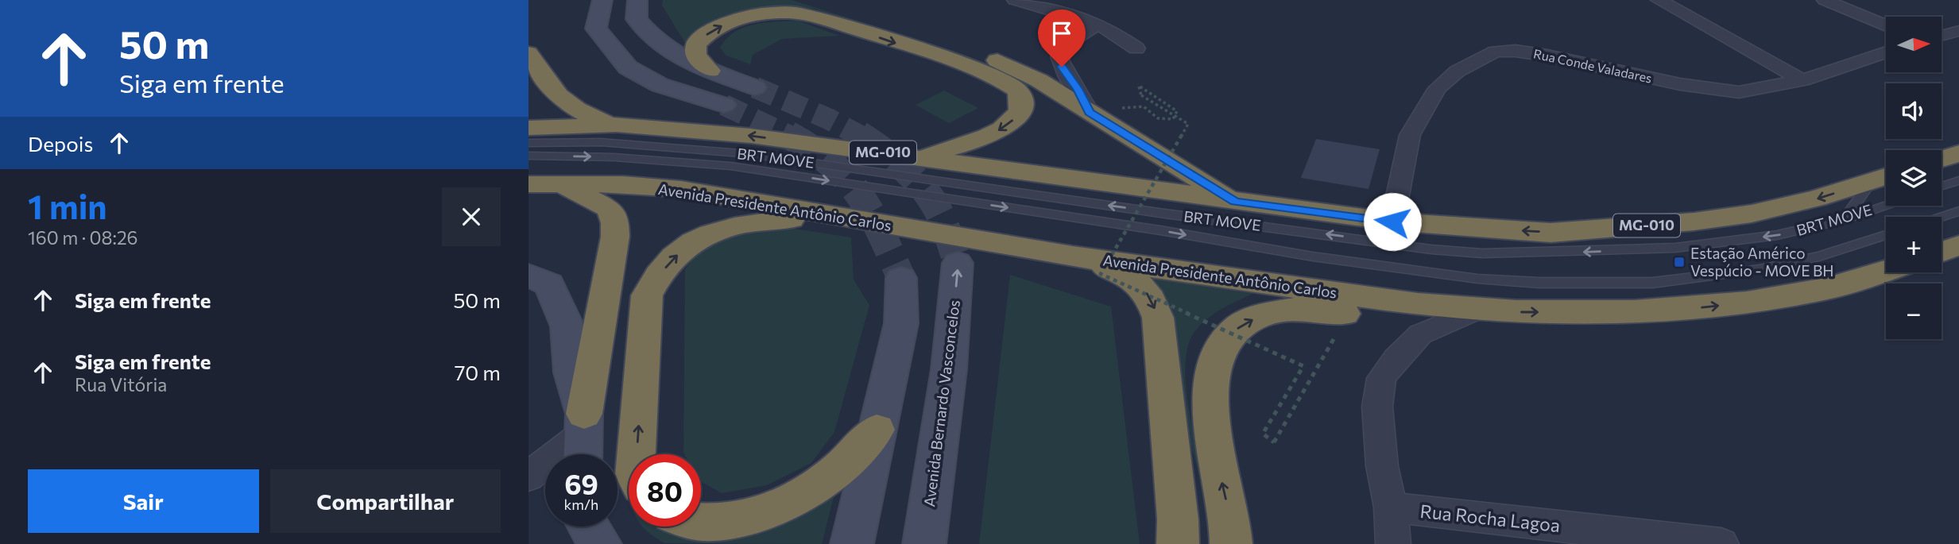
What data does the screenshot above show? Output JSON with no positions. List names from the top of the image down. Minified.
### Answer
{"streets":{"highway":["MG-010","Avenida Presidente Antônio Carlos"],"main road":["Avenida Bernardo Vasconcelos"],"street":["Rua Conde Valadares","Rua Rocha Lagoa"],"lane":["BRT MOVE"]},"crossings":[["Rua Conde Valadares","MG-010"]],"places":{"transit":["Estação Américo Vespúcio - MOVE BH"]},"north":"right","page":{"turn":["50 m","Siga em frente"],"map_buttons":["+","−"],"then":"Depois","heading":["1 min","160 m · 08:26"],"list":[{"name":"Siga em frente","value":"50 m"},{"name":"Siga em frente","note":"Rua Vitória","value":"70 m"}],"speed":"69 km/h","limit":"80","buttons":["Sair","Compartilhar"]}}
